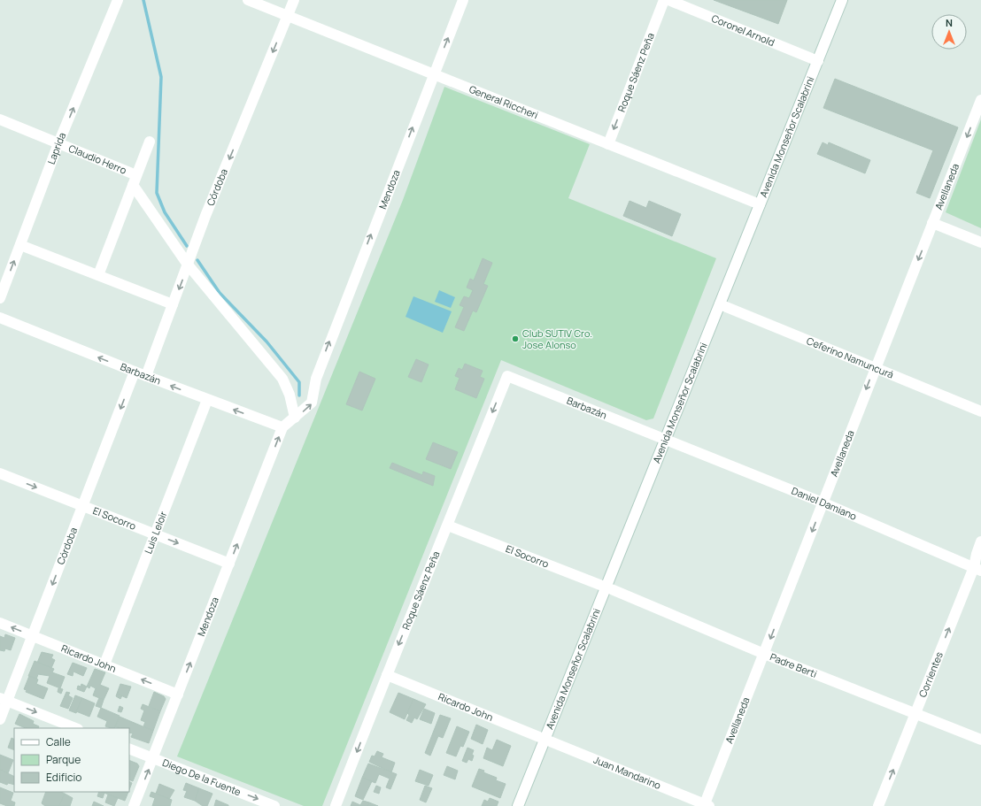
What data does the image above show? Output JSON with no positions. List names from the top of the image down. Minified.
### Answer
{"streets":{"street":["Coronel Arnold","Roque Sáenz Peña","General Riccheri","Avenida Monseñor Scalabrini","Laprida","Claudio Herro","Córdoba","Avellaneda","Mendoza","Ceferino Namuncurá","Barbazán","Daniel Damiano","El Socorro","Luis Leloir","Ricardo John","Padre Berti","Corrientes","Juan Mandarino","Diego De la Fuente"]},"crossings":[["Coronel Arnold","Avenida Monseñor Scalabrini"],["Roque Sáenz Peña","General Riccheri"],["Roque Sáenz Peña","Barbazán"],["Roque Sáenz Peña","El Socorro"],["Roque Sáenz Peña","Ricardo John"],["General Riccheri","Avenida Monseñor Scalabrini"],["General Riccheri","Córdoba"],["General Riccheri","Mendoza"],["Avenida Monseñor Scalabrini","Ceferino Namuncurá"],["Avenida Monseñor Scalabrini","Barbazán"],["Avenida Monseñor Scalabrini","Daniel Damiano"],["Avenida Monseñor Scalabrini","El Socorro"],["Avenida Monseñor Scalabrini","Ricardo John"],["Avenida Monseñor Scalabrini","Padre Berti"],["Avenida Monseñor Scalabrini","Juan Mandarino"],["Laprida","Claudio Herro"],["Córdoba","Barbazán"],["Córdoba","El Socorro"],["Córdoba","Ricardo John"],["Avellaneda","Ceferino Namuncurá"],["Avellaneda","Daniel Damiano"],["Avellaneda","Padre Berti"],["Avellaneda","Juan Mandarino"],["Mendoza","Barbazán"],["Mendoza","El Socorro"],["Mendoza","Ricardo John"],["Mendoza","Diego De la Fuente"],["Barbazán","Daniel Damiano"],["Barbazán","Luis Leloir"],["Daniel Damiano","Corrientes"],["El Socorro","Luis Leloir"],["El Socorro","Padre Berti"],["Luis Leloir","Ricardo John"],["Ricardo John","Juan Mandarino"],["Padre Berti","Corrientes"]],"one_way":["Roque Sáenz Peña","Laprida","Córdoba","Avellaneda","Mendoza","El Socorro","Corrientes","Diego De la Fuente"],"places":["Club SUTIV Cro. Jose Alonso"],"legend":["Calle","Parque","Edificio"],"north":"top"}
